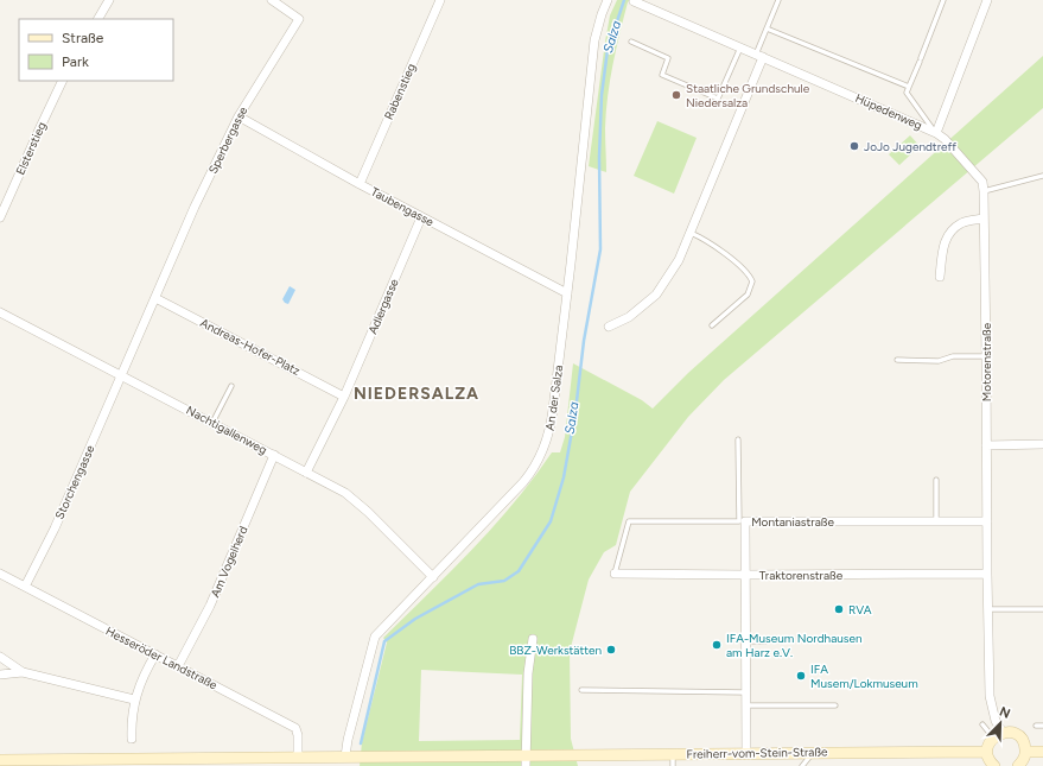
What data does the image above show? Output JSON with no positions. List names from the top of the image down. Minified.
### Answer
{"streets":{"main road":["Freiherr-vom-Stein-Straße"],"street":["Rabenstieg","Hüpedenweg","Sperbergasse","Elsterstieg","Taubengasse","Adlergasse","Andreas-Hofer-Platz","Motorenstraße","An der Salza","Nachtigallenweg","Storchengasse","Montaniastraße","Am Vogelherd","Traktorenstraße","Hesseröder Landstraße"]},"crossings":[["Rabenstieg","Taubengasse"],["Hüpedenweg","Motorenstraße"],["Sperbergasse","Taubengasse"],["Sperbergasse","Andreas-Hofer-Platz"],["Taubengasse","Adlergasse"],["Taubengasse","An der Salza"],["Adlergasse","Andreas-Hofer-Platz"],["Motorenstraße","Montaniastraße"],["Motorenstraße","Traktorenstraße"],["An der Salza","Nachtigallenweg"],["An der Salza","Freiherr-vom-Stein-Straße"],["Nachtigallenweg","Storchengasse"],["Nachtigallenweg","Am Vogelherd"],["Storchengasse","Hesseröder Landstraße"],["Montaniastraße","Traktorenstraße"],["Montaniastraße","Freiherr-vom-Stein-Straße"],["Am Vogelherd","Hesseröder Landstraße"],["Hesseröder Landstraße","Freiherr-vom-Stein-Straße"]],"districts":["NIEDERSALZA"],"water":["Salza"],"places":["Staatliche Grundschule Niedersalza","JoJo Jugendtreff","RVA","IFA-Museum Nordhausen am Harz e.V.","BBZ-Werkstätten","IFA Musem/Lokmuseum"],"legend":["Straße","Park"],"north":"top right"}
